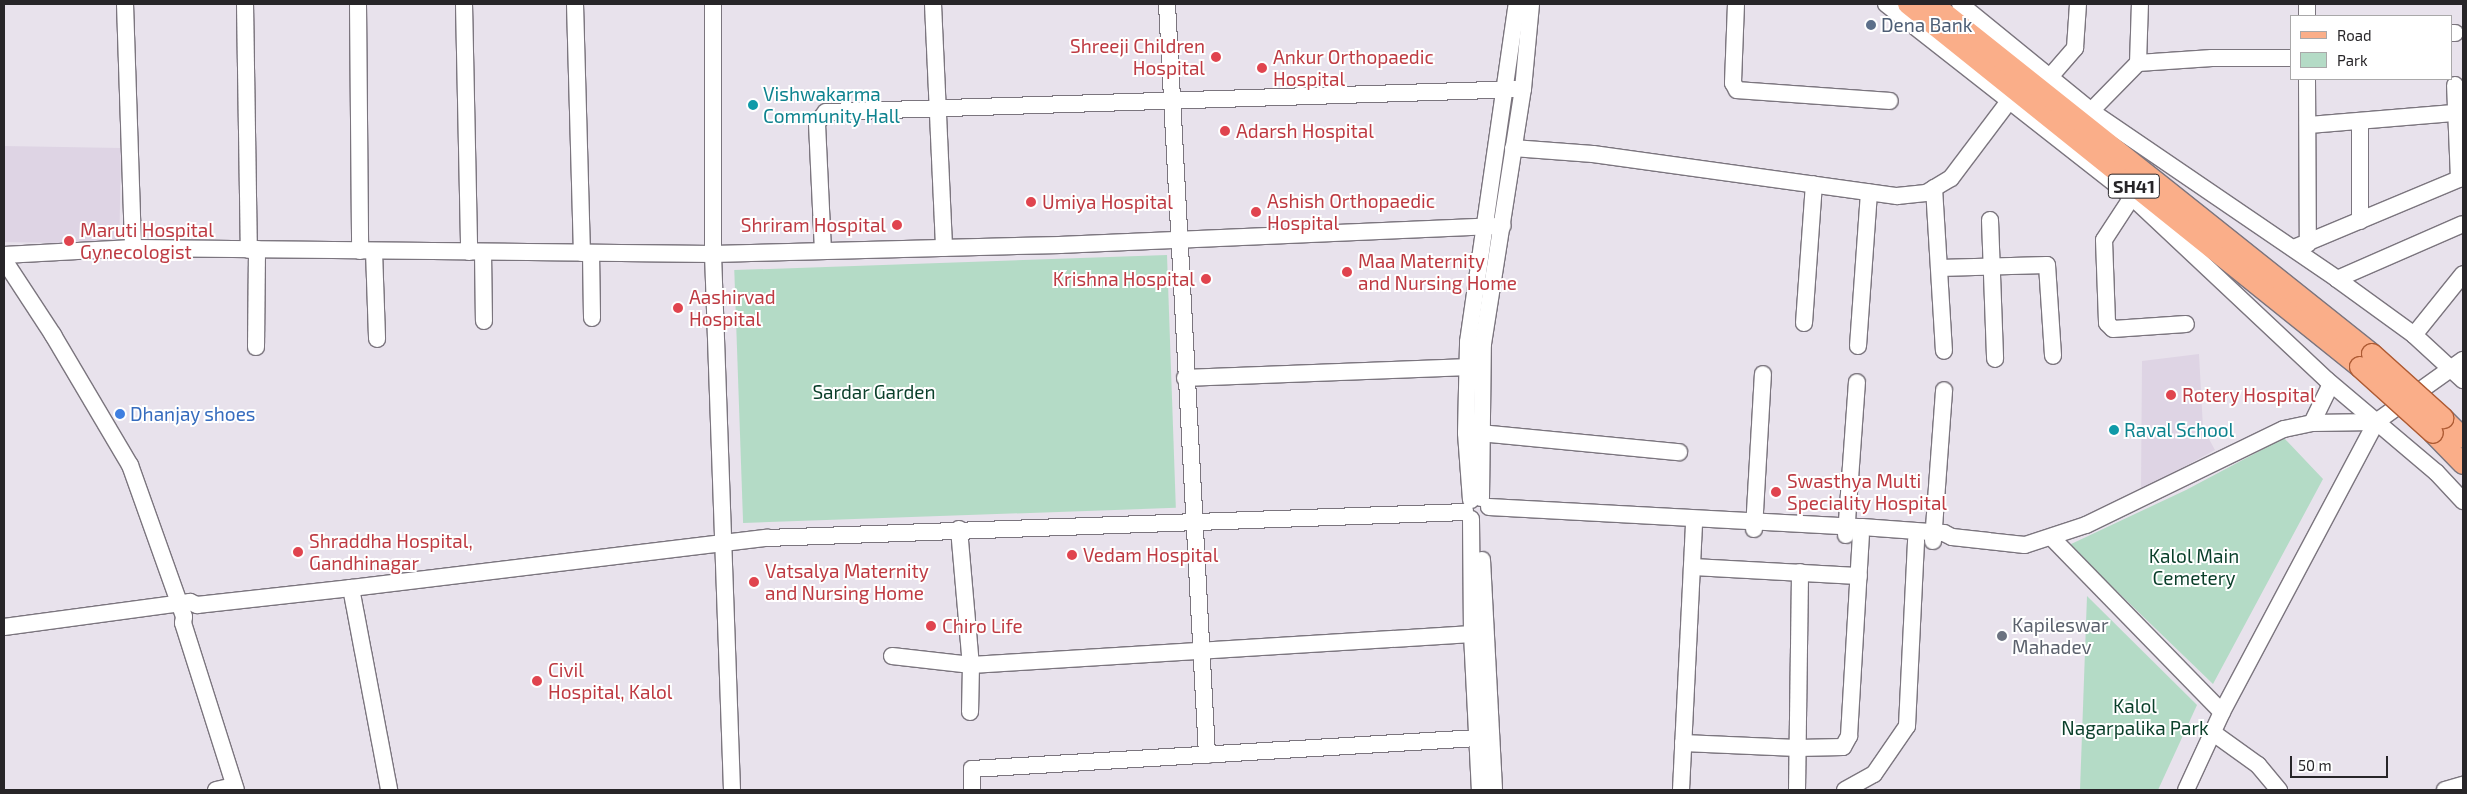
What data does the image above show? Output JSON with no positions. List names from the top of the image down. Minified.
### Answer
{"streets":{"main road":["SH41"]},"parks":["Sardar Garden","Kalol Main Cemetery","Kalol Nagarpalika Park"],"places":["Dena Bank","Shreeji Children Hospital","Ankur Orthopaedic Hospital","Vishwakarma Community Hall","Adarsh Hospital","Umiya Hospital","Ashish Orthopaedic Hospital","Shriram Hospital","Maruti Hospital Gynecologist","Maa Maternity and Nursing Home","Krishna Hospital","Aashirvad Hospital","Rotery Hospital","Dhanjay shoes","Raval School","Swasthya Multi Speciality Hospital","Shraddha Hospital, Gandhinagar","Vedam Hospital","Vatsalya Maternity and Nursing Home","Chiro Life","Kapileswar Mahadev","Civil Hospital, Kalol"],"legend":["Road","Park"],"scale_bar":"50 m"}
